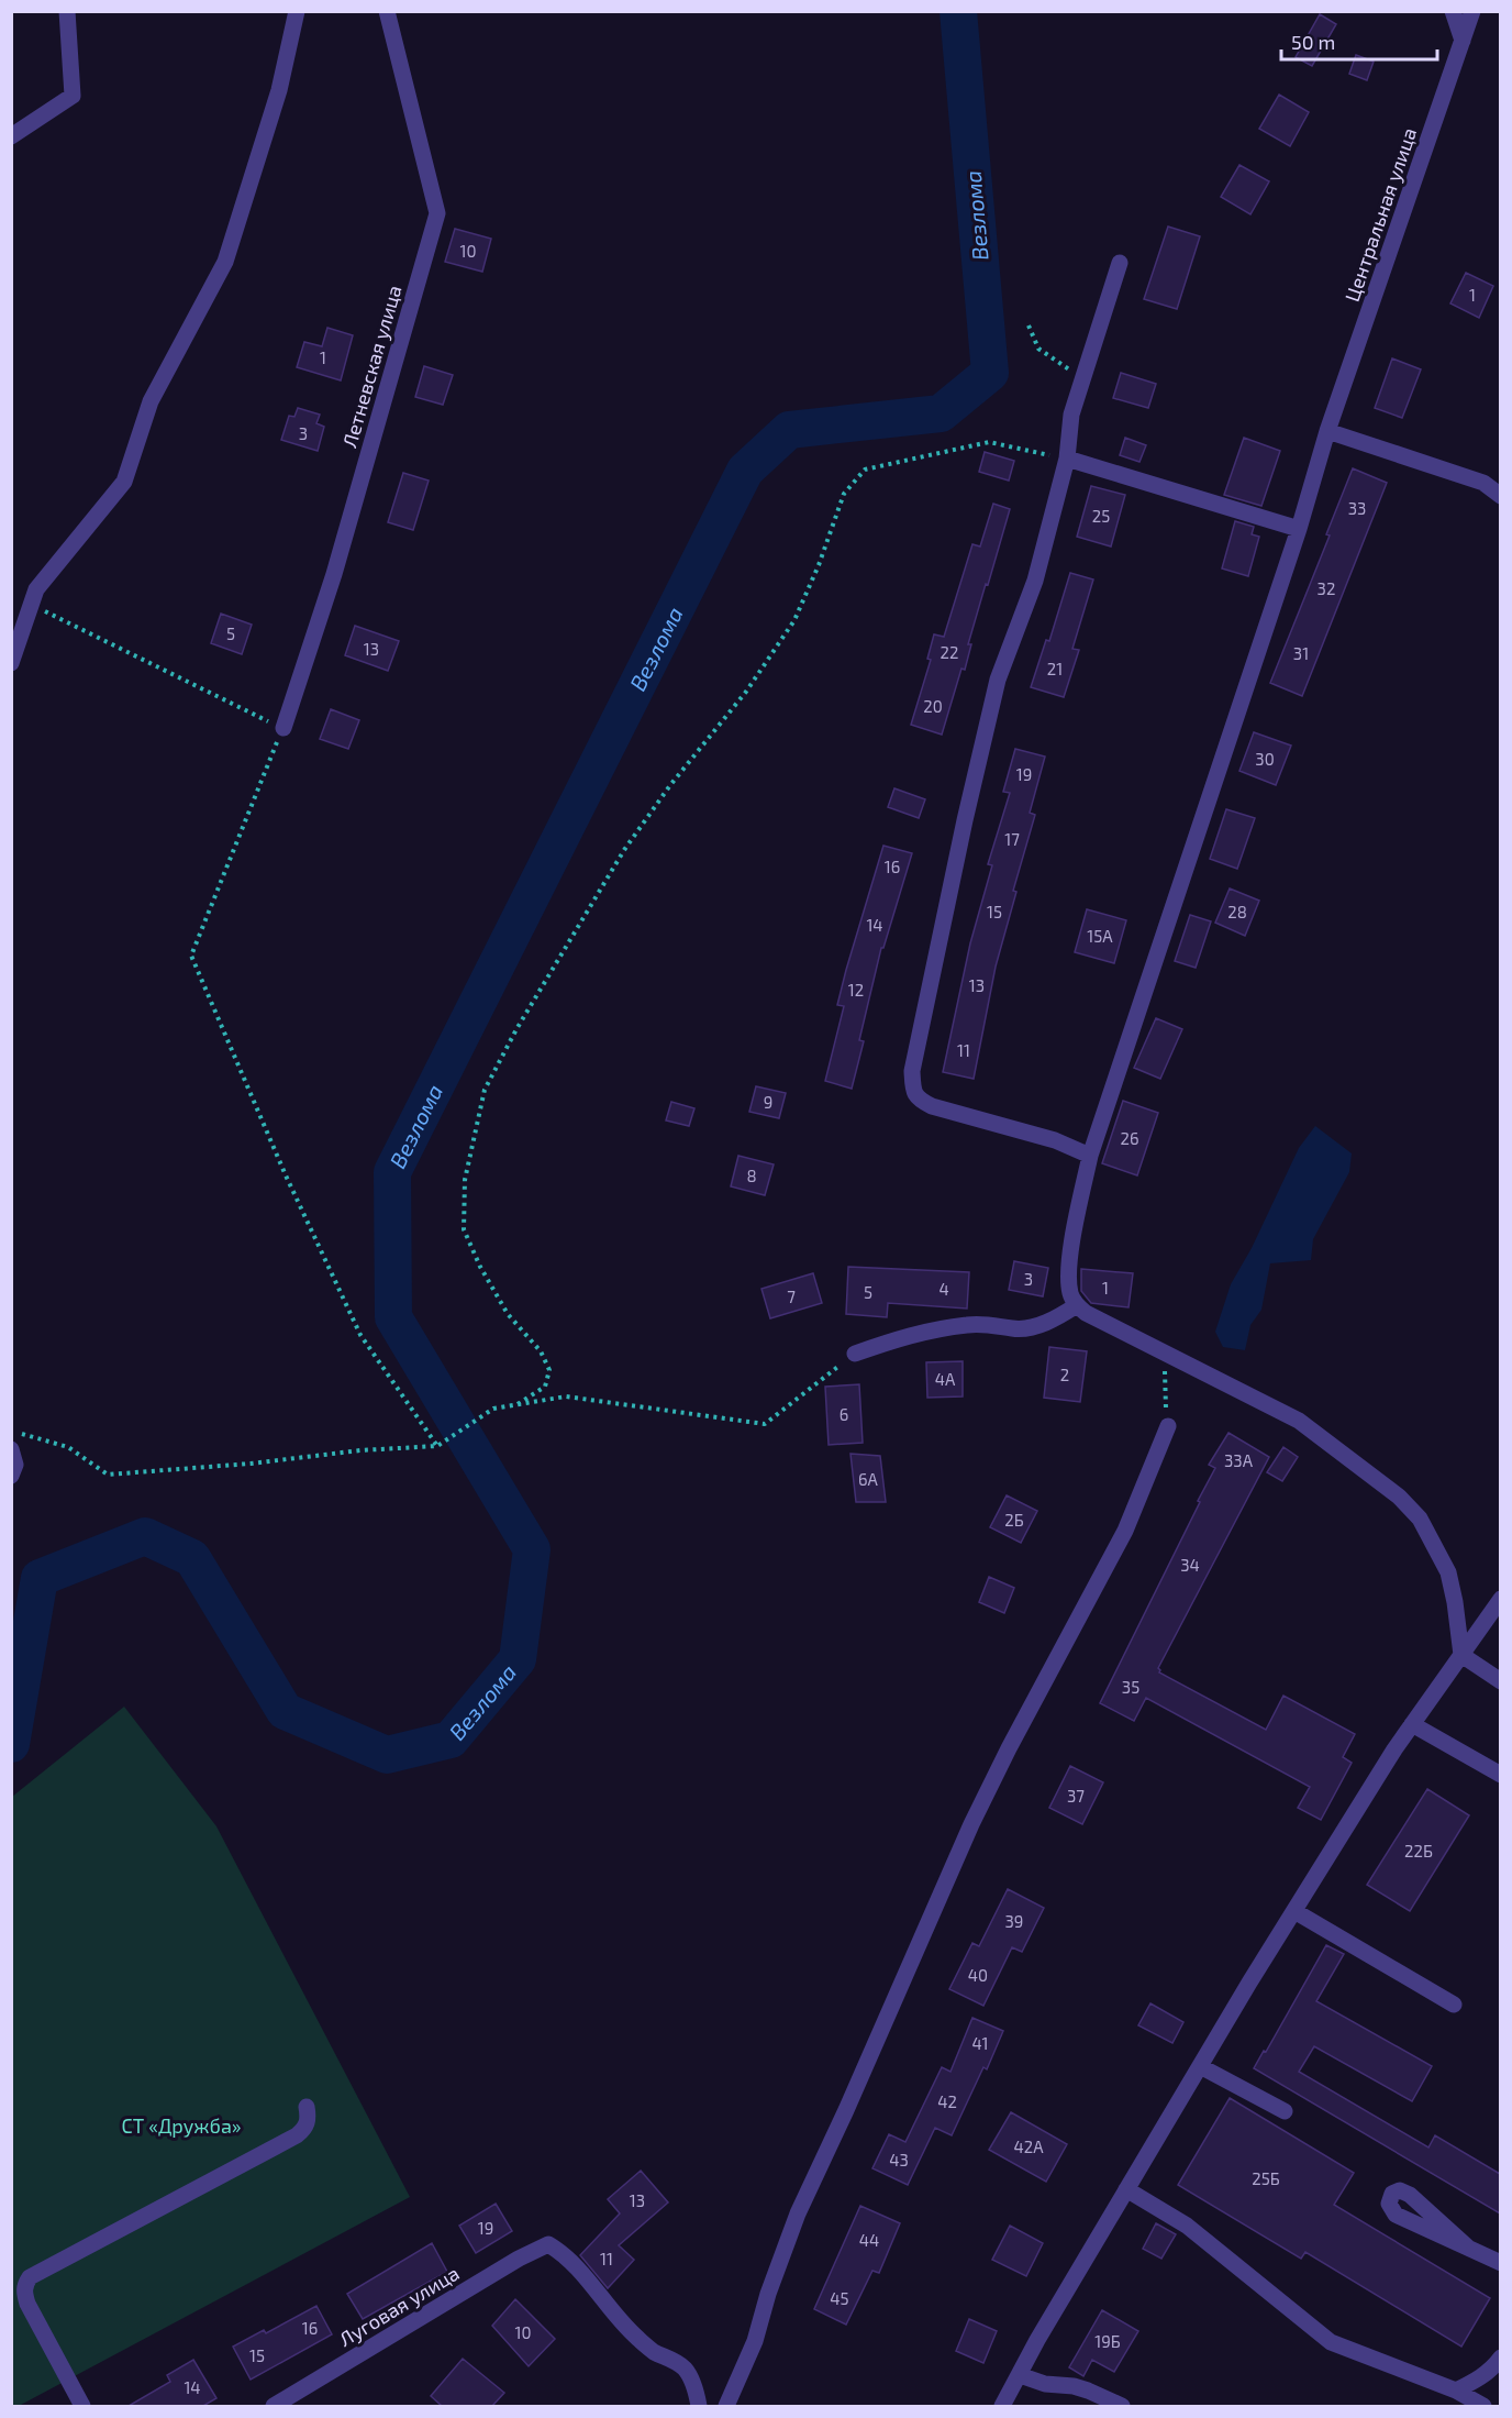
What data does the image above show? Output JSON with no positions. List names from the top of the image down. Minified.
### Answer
{"streets":{"street":["Центральная улица","Летневская улица","Луговая улица"]},"water":["Везлома"],"parks":["СТ «Дружба»"],"house_numbers":["10","1","1","3","33","25","32","5","13","22","31","21","20","30","19","17","16","15","28","14","15А","13","12","11","9","26","8","3","1","4","5","7","2","4А","6","33А","6А","2Б","34","35","37","22Б","39","40","41","42","42А","43","25Б","13","19","44","11","45","16","10","19Б","15","14"],"scale_bar":"50 m"}
